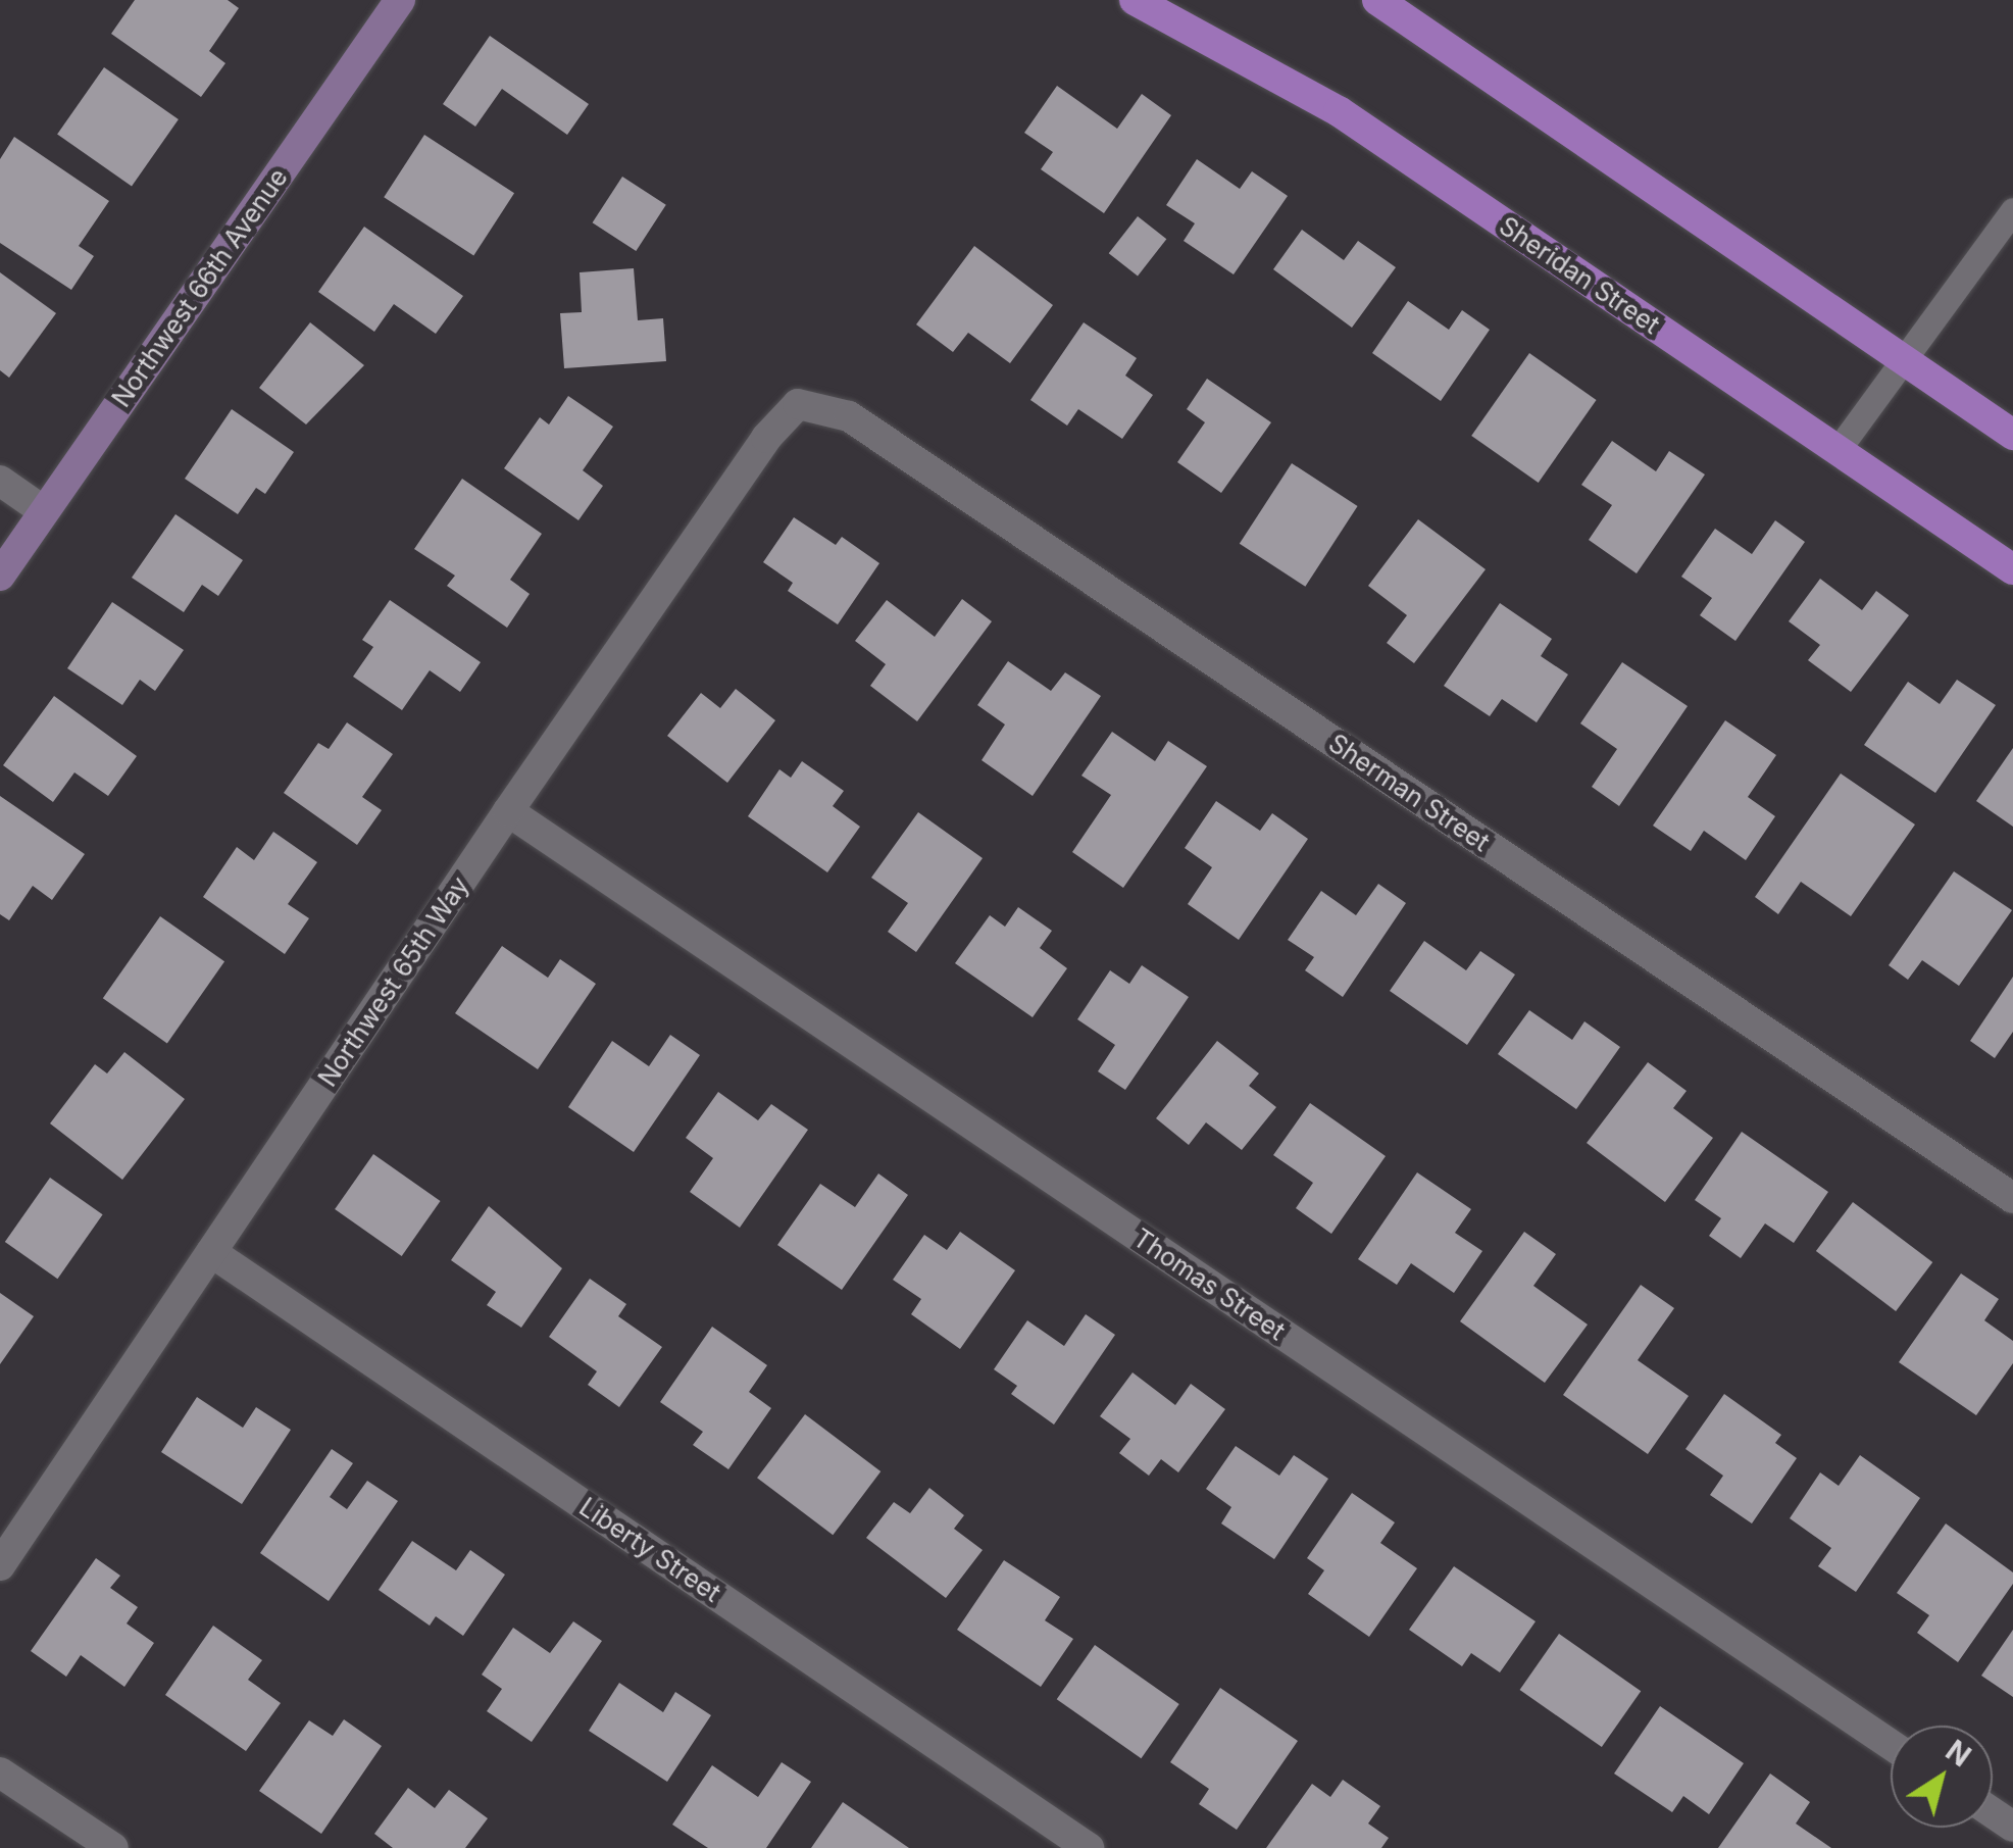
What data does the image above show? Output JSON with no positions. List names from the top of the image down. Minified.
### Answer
{"streets":{"main road":["Sheridan Street"],"street":["Northwest 66th Avenue","Sherman Street","Northwest 65th Way","Thomas Street","Liberty Street"]},"crossings":[["Sherman Street","Northwest 65th Way"],["Northwest 65th Way","Thomas Street"],["Northwest 65th Way","Liberty Street"]],"north":"top right"}
